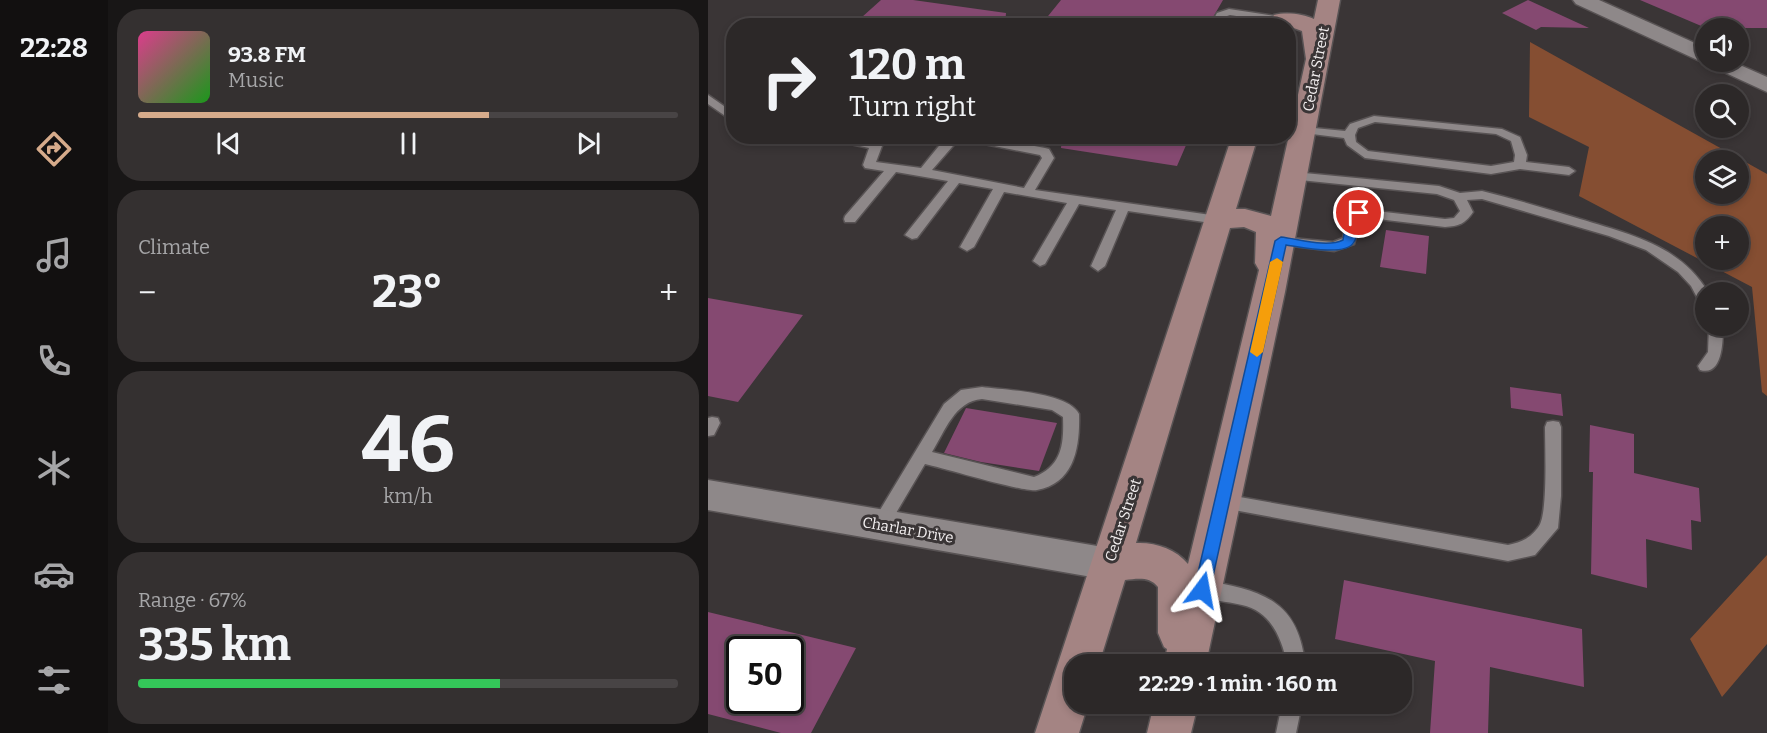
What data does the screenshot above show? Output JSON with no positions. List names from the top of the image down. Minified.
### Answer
{"streets":{"main road":["Cedar Street"],"street":["Charlar Drive"]},"crossings":[["Cedar Street","Charlar Drive"]],"page":{"tabs":"22:28","map_buttons":["+","−"],"turn":["120 m","Turn right"],"song":["93.8 FM","Music"],"tile":["Climate",["46","km/h"],["Range · 67%","335 km"]],"heat":["−","23°","+"],"limit":"50","trip":"22:29 · 1 min · 160 m"}}
